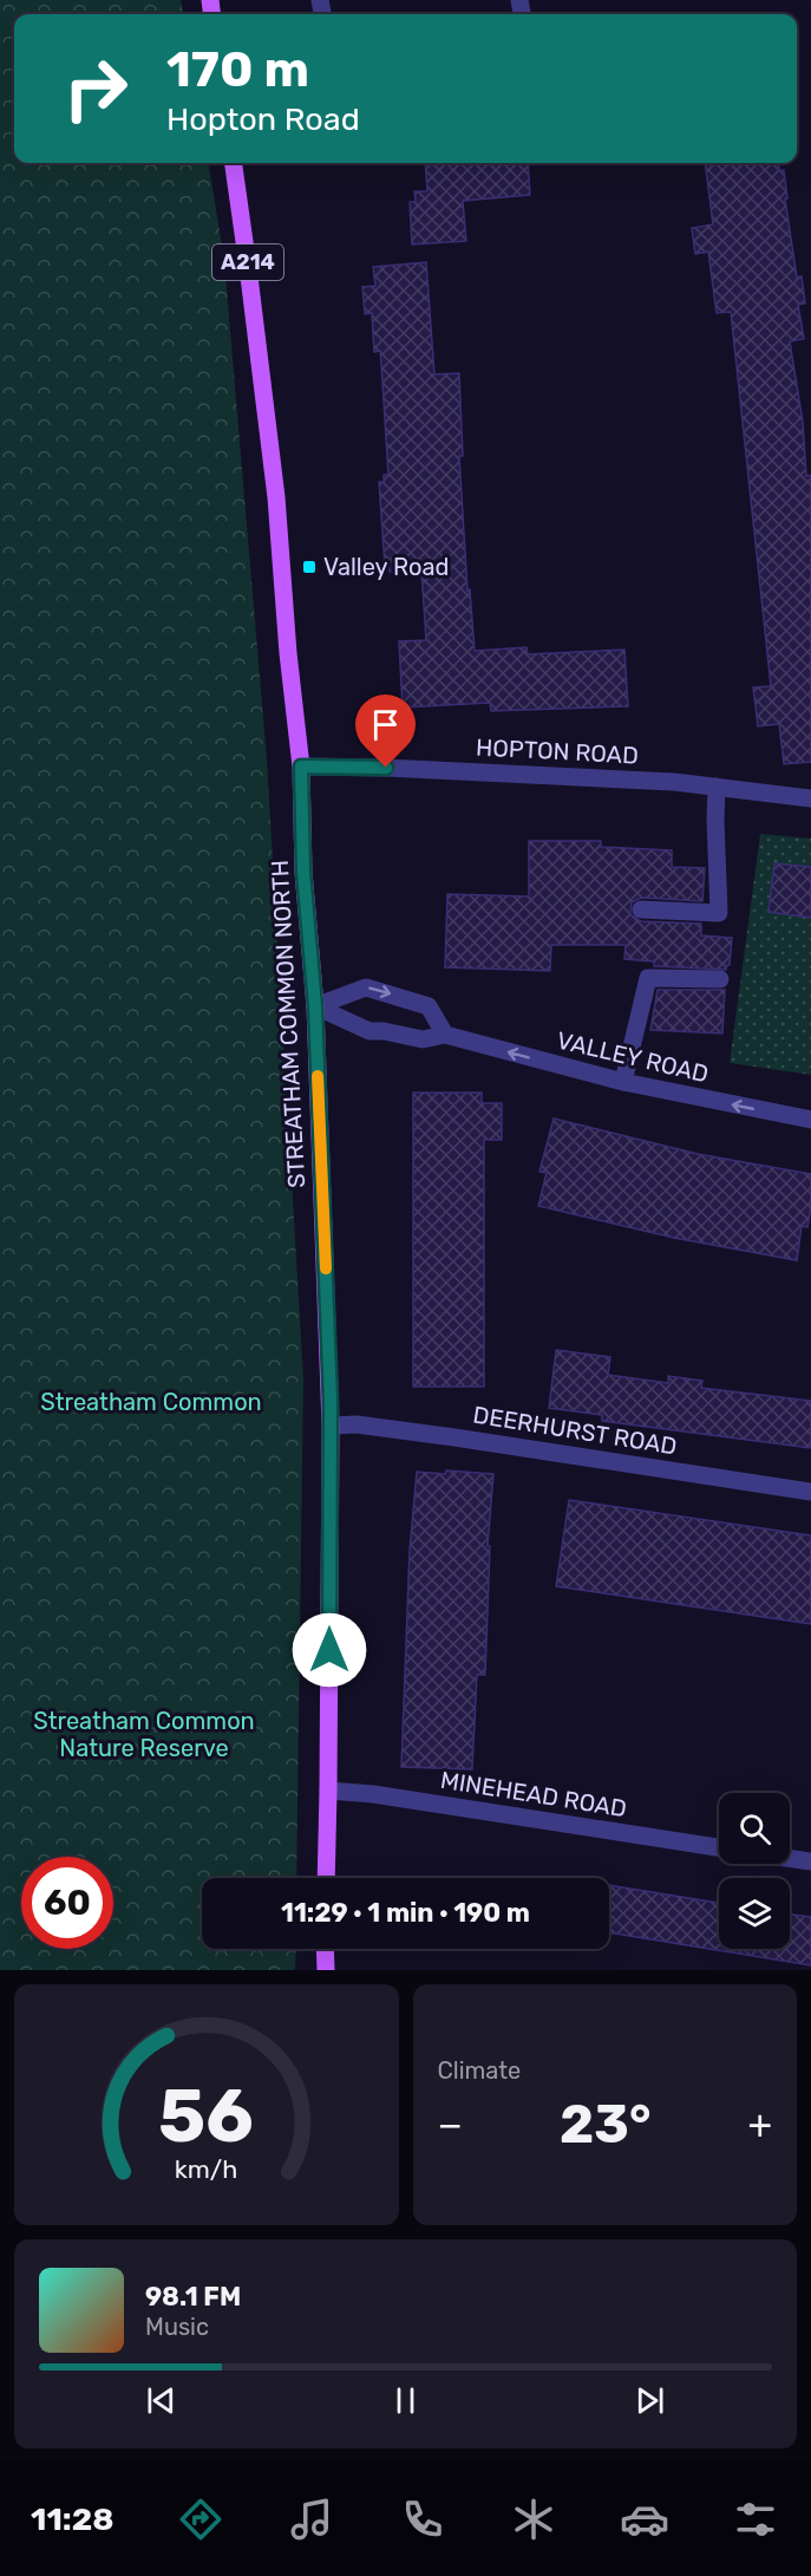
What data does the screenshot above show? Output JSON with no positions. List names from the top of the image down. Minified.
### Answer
{"streets":{"main road":["A214","STREATHAM COMMON NORTH"],"street":["HOPTON ROAD","VALLEY ROAD","DEERHURST ROAD","MINEHEAD ROAD"]},"crossings":[["HOPTON ROAD","STREATHAM COMMON NORTH"],["STREATHAM COMMON NORTH","VALLEY ROAD"],["STREATHAM COMMON NORTH","DEERHURST ROAD"],["STREATHAM COMMON NORTH","MINEHEAD ROAD"]],"one_way":["VALLEY ROAD"],"parks":["Streatham Common","Streatham Common Nature Reserve"],"places":{"transit":["Valley Road"]},"page":{"turn":["170 m","Hopton Road"],"limit":"60","trip":"11:29 · 1 min · 190 m","tile":"Climate","heat":["−","23°","+"],"song":["98.1 FM","Music"],"tabs":"11:28","gauge":["56","km/h"]}}
